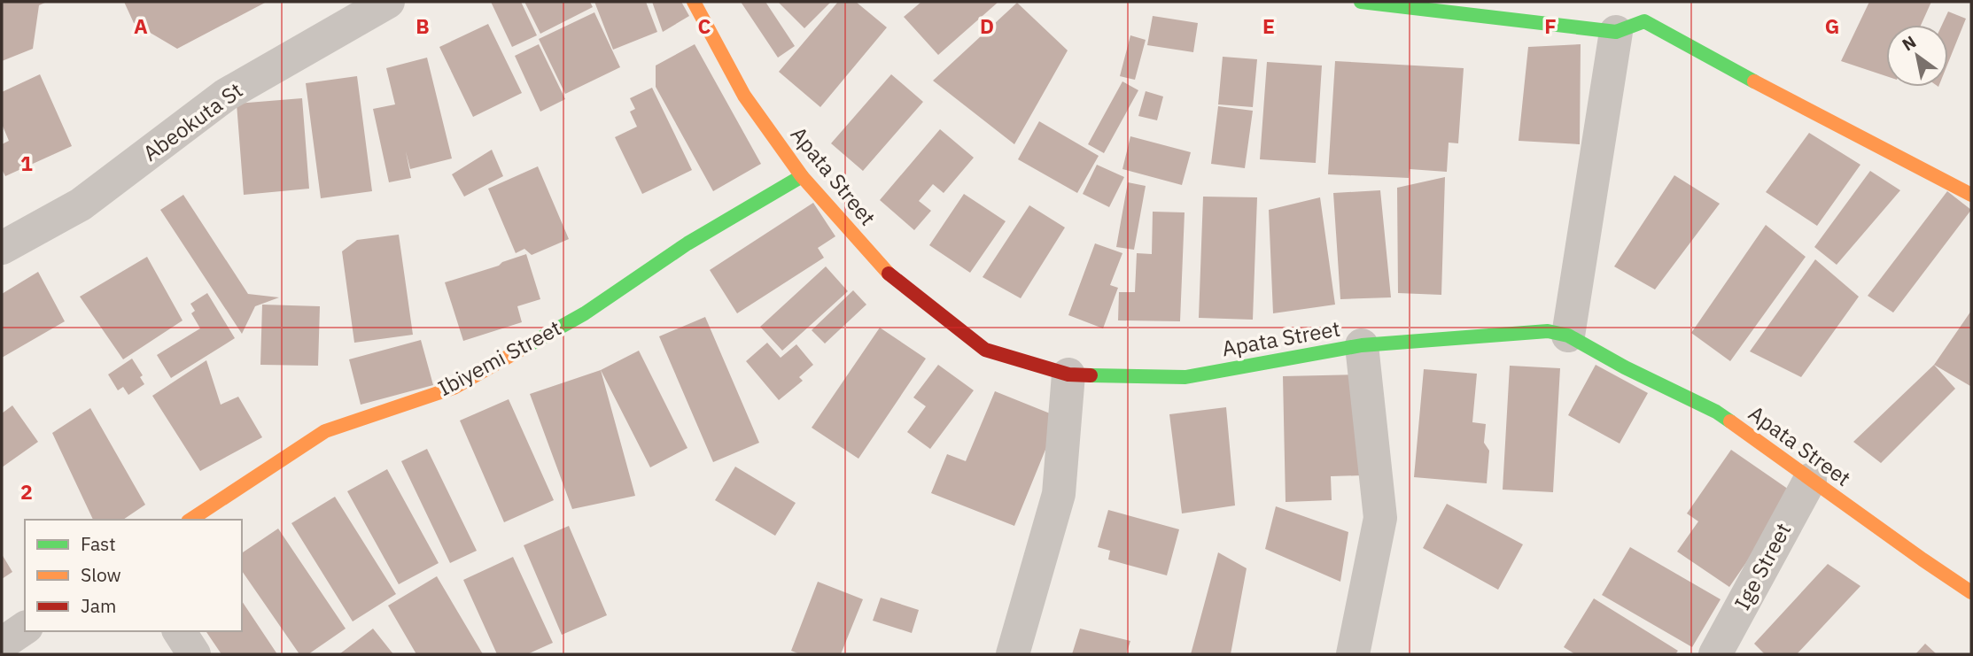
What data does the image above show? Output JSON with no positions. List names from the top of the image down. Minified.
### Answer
{"streets":{"street":["Abeokuta St","Apata Street","Ibiyemi Street","Ige Street"]},"crossings":[["Apata Street","Ibiyemi Street"],["Apata Street","Ige Street"]],"legend":["Fast","Slow","Jam"],"north":"top left","grid":{"columns":["A","B","C","D","E","F","G"],"rows":["1","2"]}}
